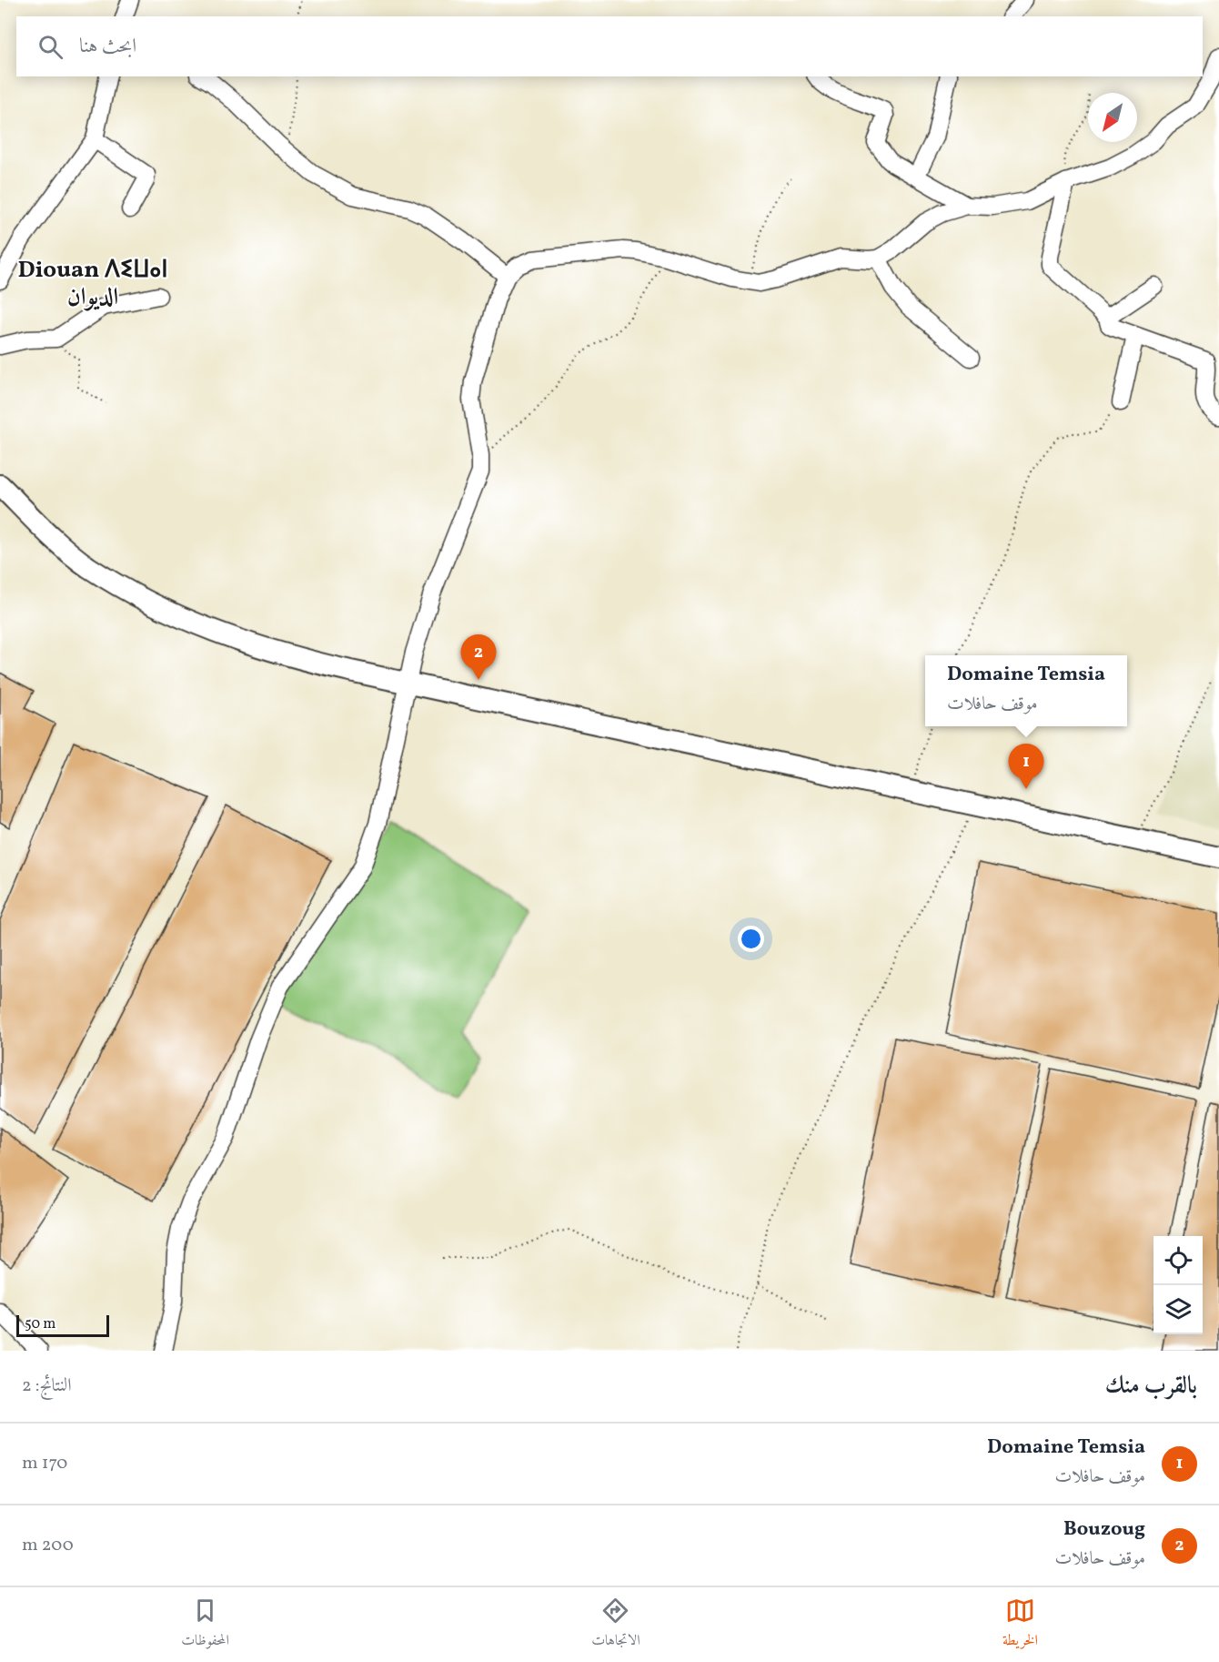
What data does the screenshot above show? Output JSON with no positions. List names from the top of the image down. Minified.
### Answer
{"districts":["Diouan ⴷⵉⵡⴰⵏ الديوان"],"scale_bar":"50 m","north":"bottom left","page":{"search":"ابحث هنا","pins":["2","1"],"popup":["Domaine Temsia","موقف حافلات"],"scale":"50 m","heading":["بالقرب منك","النتائج: 2"],"list":[{"mark":"1","name":"Domaine Temsia","note":"موقف حافلات","value":"170 m"},{"mark":"2","name":"Bouzoug","note":"موقف حافلات","value":"200 m"}],"nav":["الخريطة","الاتجاهات","المحفوظات"]}}
